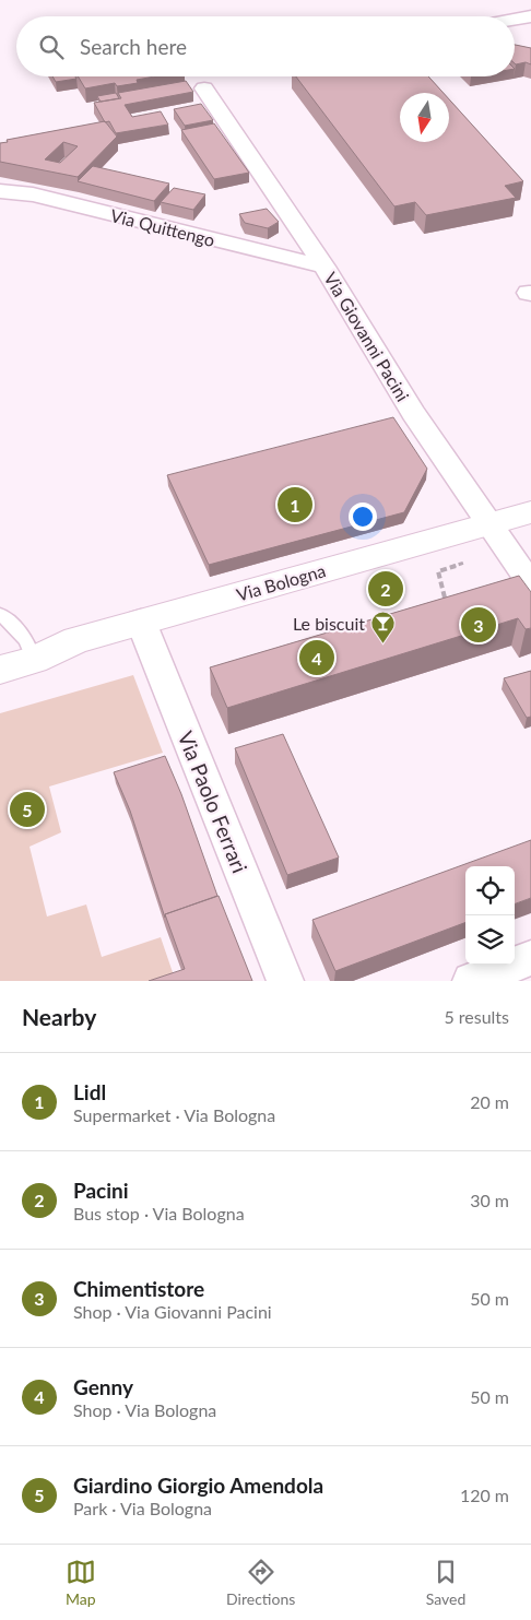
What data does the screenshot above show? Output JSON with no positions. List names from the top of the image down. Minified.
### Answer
{"streets":{"main road":["Via Bologna"],"street":["Via Quittengo","Via Giovanni Pacini","Via Paolo Ferrari"]},"crossings":[["Via Quittengo","Via Giovanni Pacini"],["Via Giovanni Pacini","Via Bologna"],["Via Bologna","Via Paolo Ferrari"]],"places":{"bar":["Le biscuit"]},"north":"bottom","page":{"search":"Search here","pins":["1","2","3","4","5"],"heading":["Nearby","5 results"],"list":[{"mark":"1","name":"Lidl","note":"Supermarket · Via Bologna","value":"20 m"},{"mark":"2","name":"Pacini","note":"Bus stop · Via Bologna","value":"30 m"},{"mark":"3","name":"Chimentistore","note":"Shop · Via Giovanni Pacini","value":"50 m"},{"mark":"4","name":"Genny","note":"Shop · Via Bologna","value":"50 m"},{"mark":"5","name":"Giardino Giorgio Amendola","note":"Park · Via Bologna","value":"120 m"}],"nav":["Map","Directions","Saved"]}}
